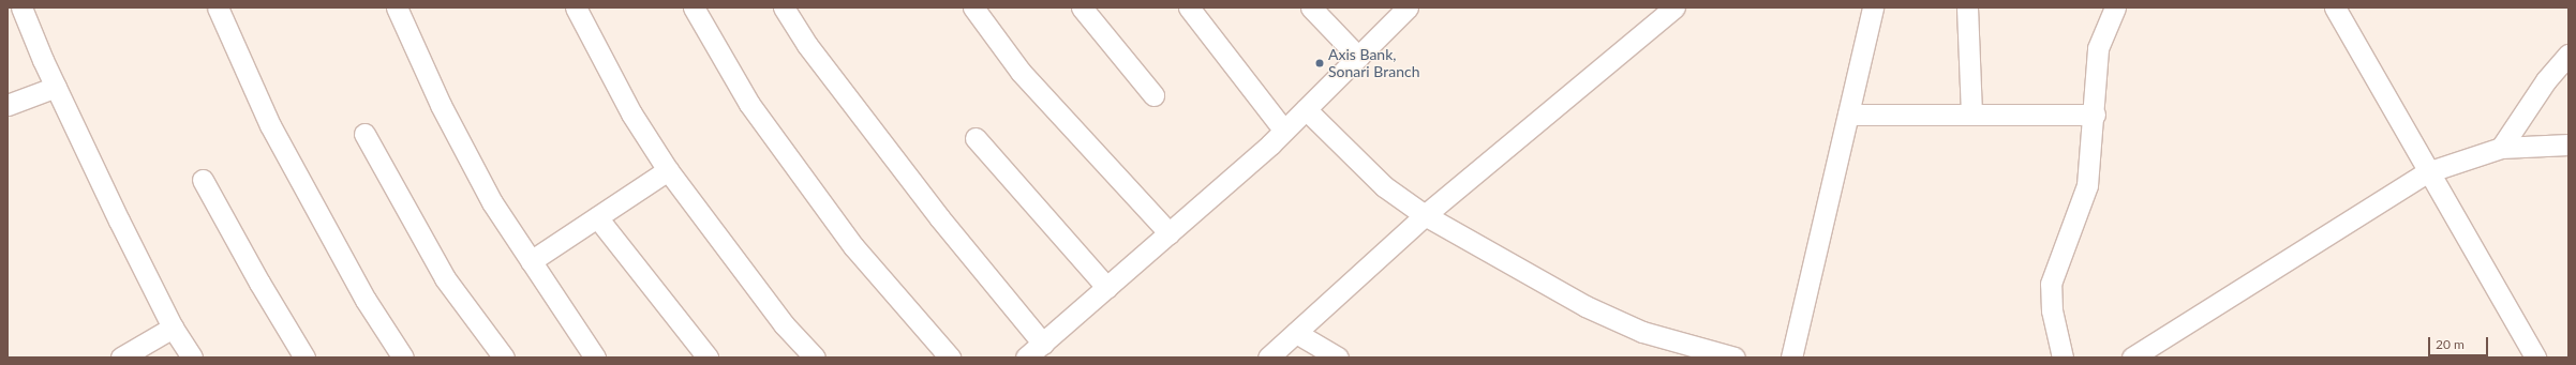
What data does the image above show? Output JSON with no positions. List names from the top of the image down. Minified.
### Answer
{"places":["Axis Bank, Sonari Branch"],"scale_bar":"20 m"}
